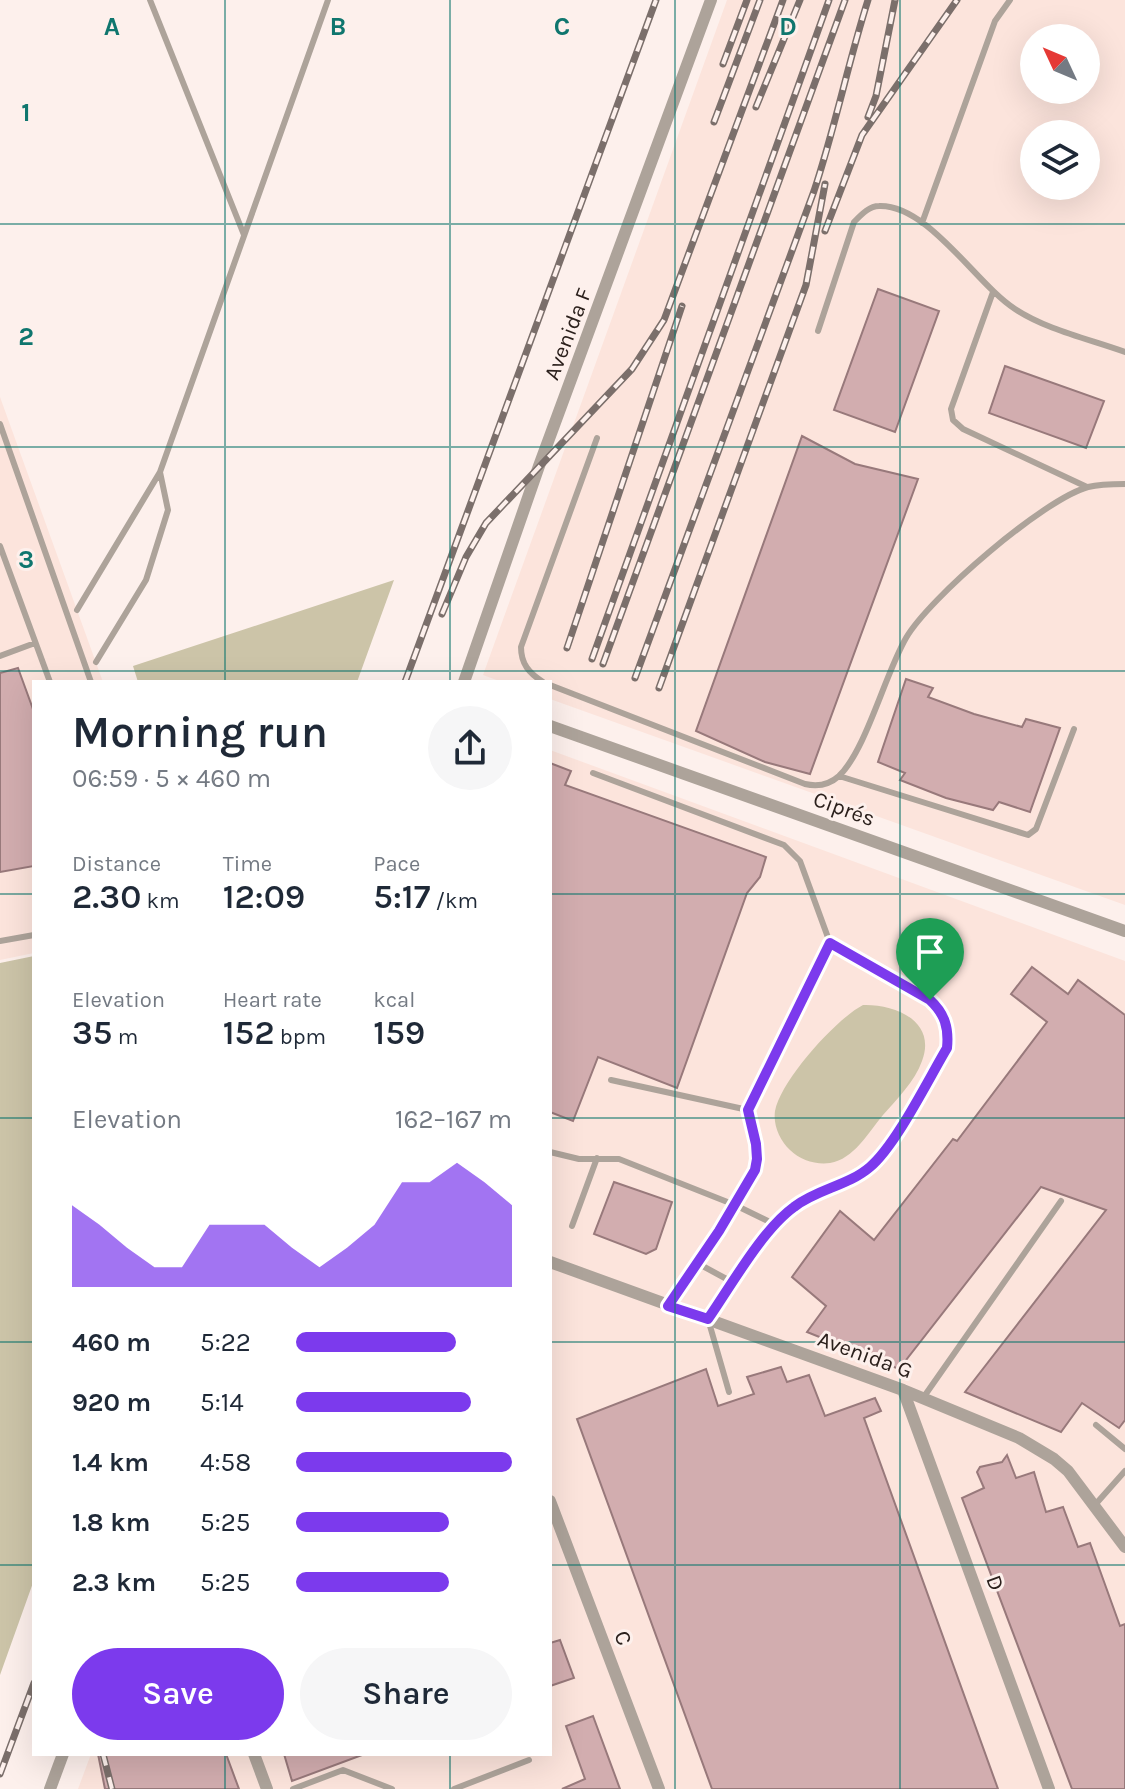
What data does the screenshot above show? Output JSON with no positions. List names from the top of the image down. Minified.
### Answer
{"streets":{"street":["Avenida F","Ciprés","Avenida G","D","C"]},"crossings":[["Avenida G","D"]],"north":"top left","page":{"heading":["Morning run","06:59 · 5 × 460 m"],"stats":[["Distance","2.30 km"],["Time","12:09"],["Pace","5:17 /km"],["Elevation","35 m"],["Heart rate","152 bpm"],["kcal","159"]],"chart":["Elevation","162–167 m"],"list":[{"name":"460 m","note":"5:22"},{"name":"920 m","note":"5:14"},{"name":"1.4 km","note":"4:58"},{"name":"1.8 km","note":"5:25"},{"name":"2.3 km","note":"5:25"}],"buttons":["Save","Share"]},"grid":{"columns":["A","B","C","D"],"rows":["1","2","3"]}}
